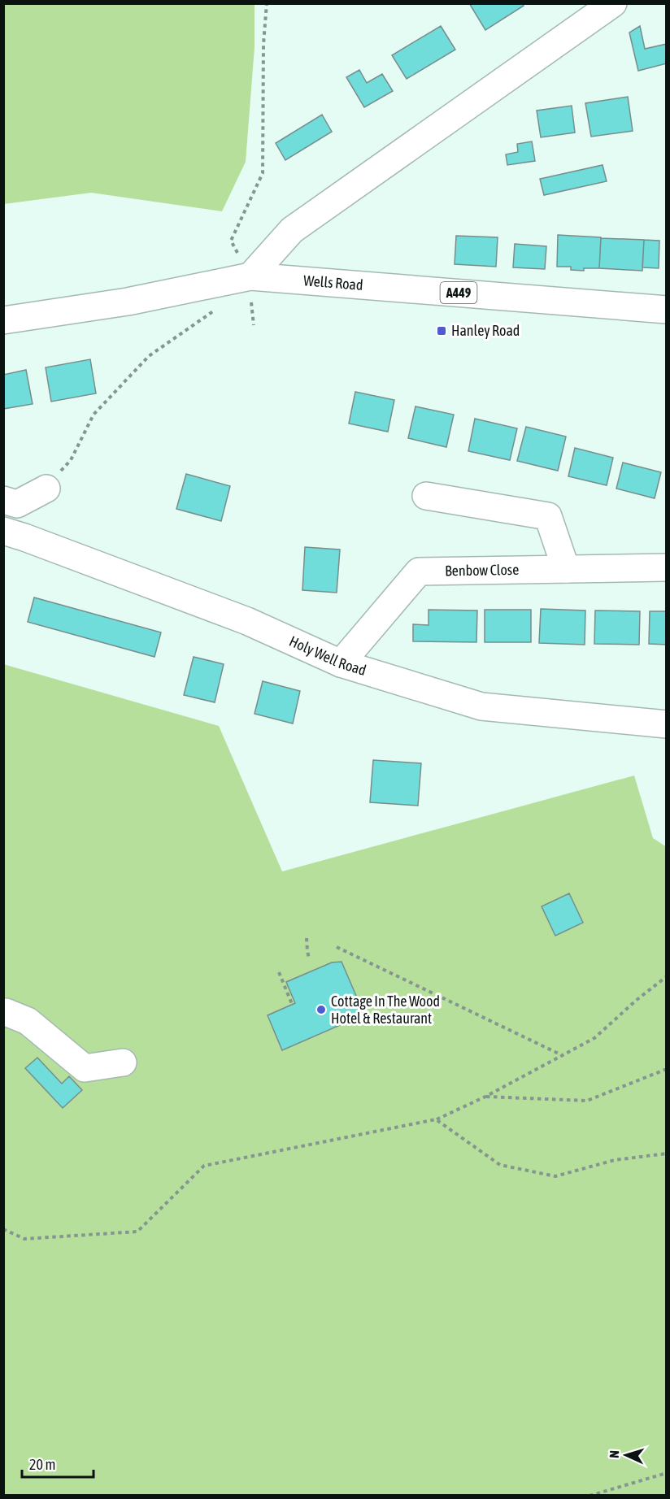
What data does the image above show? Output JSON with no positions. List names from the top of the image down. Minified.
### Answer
{"streets":{"main road":["Wells Road","A449","Benbow Close","Holy Well Road"]},"crossings":[["Benbow Close","Holy Well Road"]],"places":{"transit":["Hanley Road"],"other":["Cottage In The Wood Hotel & Restaurant"]},"scale_bar":"20 m","north":"left"}
